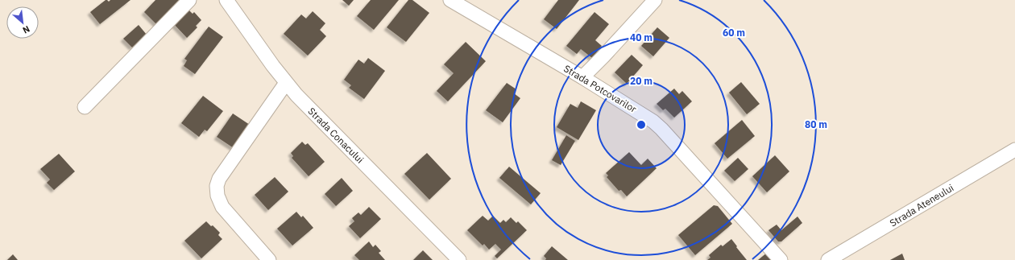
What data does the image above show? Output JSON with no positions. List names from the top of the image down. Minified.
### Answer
{"streets":{"street":["Strada Potcovarilor","Strada Conacului","Strada Ateneului"]},"north":"bottom right","rings":["60 m","40 m","20 m","80 m"]}
